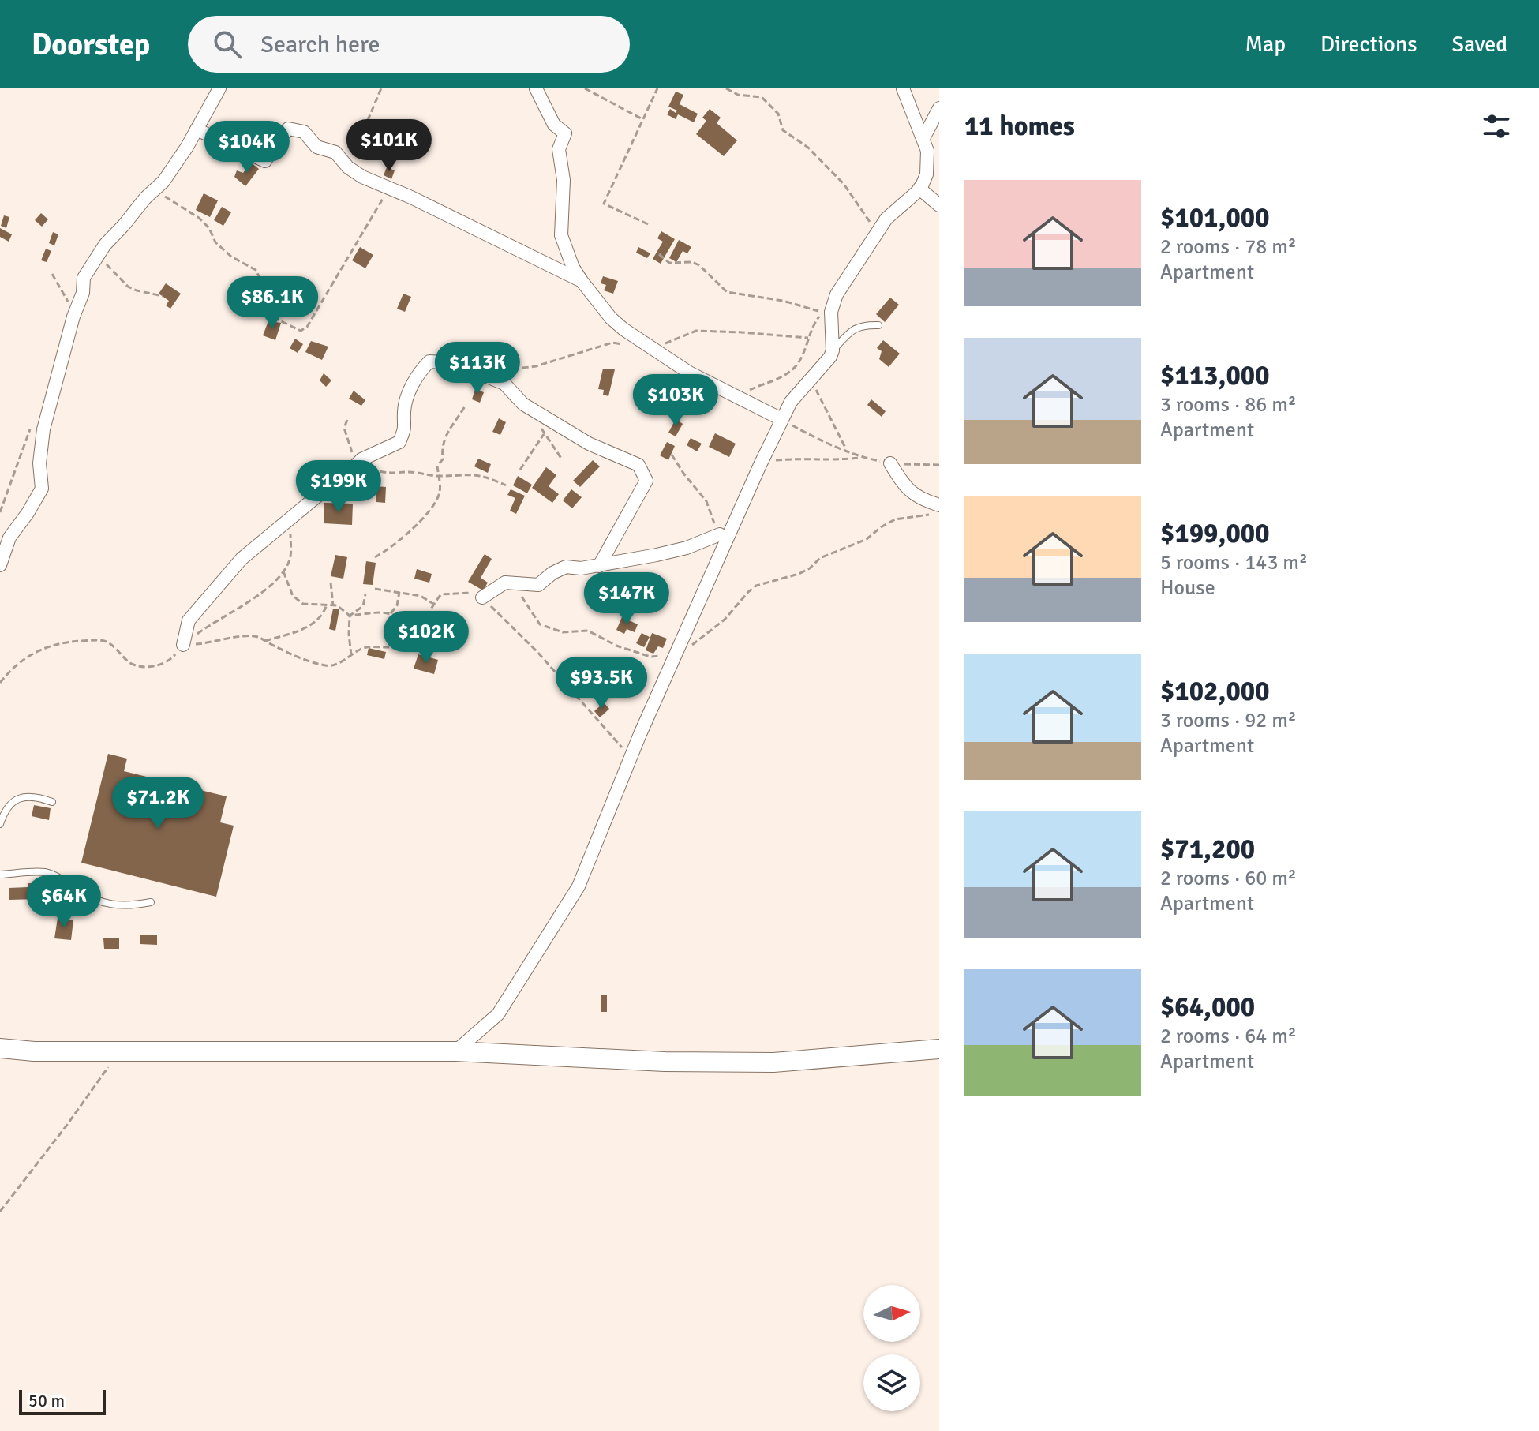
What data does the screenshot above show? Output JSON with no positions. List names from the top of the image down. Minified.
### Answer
{"scale_bar":"50 m","north":"right","page":{"header":"Doorstep","search":"Search here","nav":["Map","Directions","Saved"],"heading":"11 homes","price":["$101K","$104K","$86.1K","$113K","$103K","$199K","$147K","$102K","$93.5K","$71.2K","$64K"],"list":[{"name":"$101,000","note":"2 rooms · 78 m² · Apartment"},{"name":"$113,000","note":"3 rooms · 86 m² · Apartment"},{"name":"$199,000","note":"5 rooms · 143 m² · House"},{"name":"$102,000","note":"3 rooms · 92 m² · Apartment"},{"name":"$71,200","note":"2 rooms · 60 m² · Apartment"},{"name":"$64,000","note":"2 rooms · 64 m² · Apartment"}],"scale":"50 m"}}
